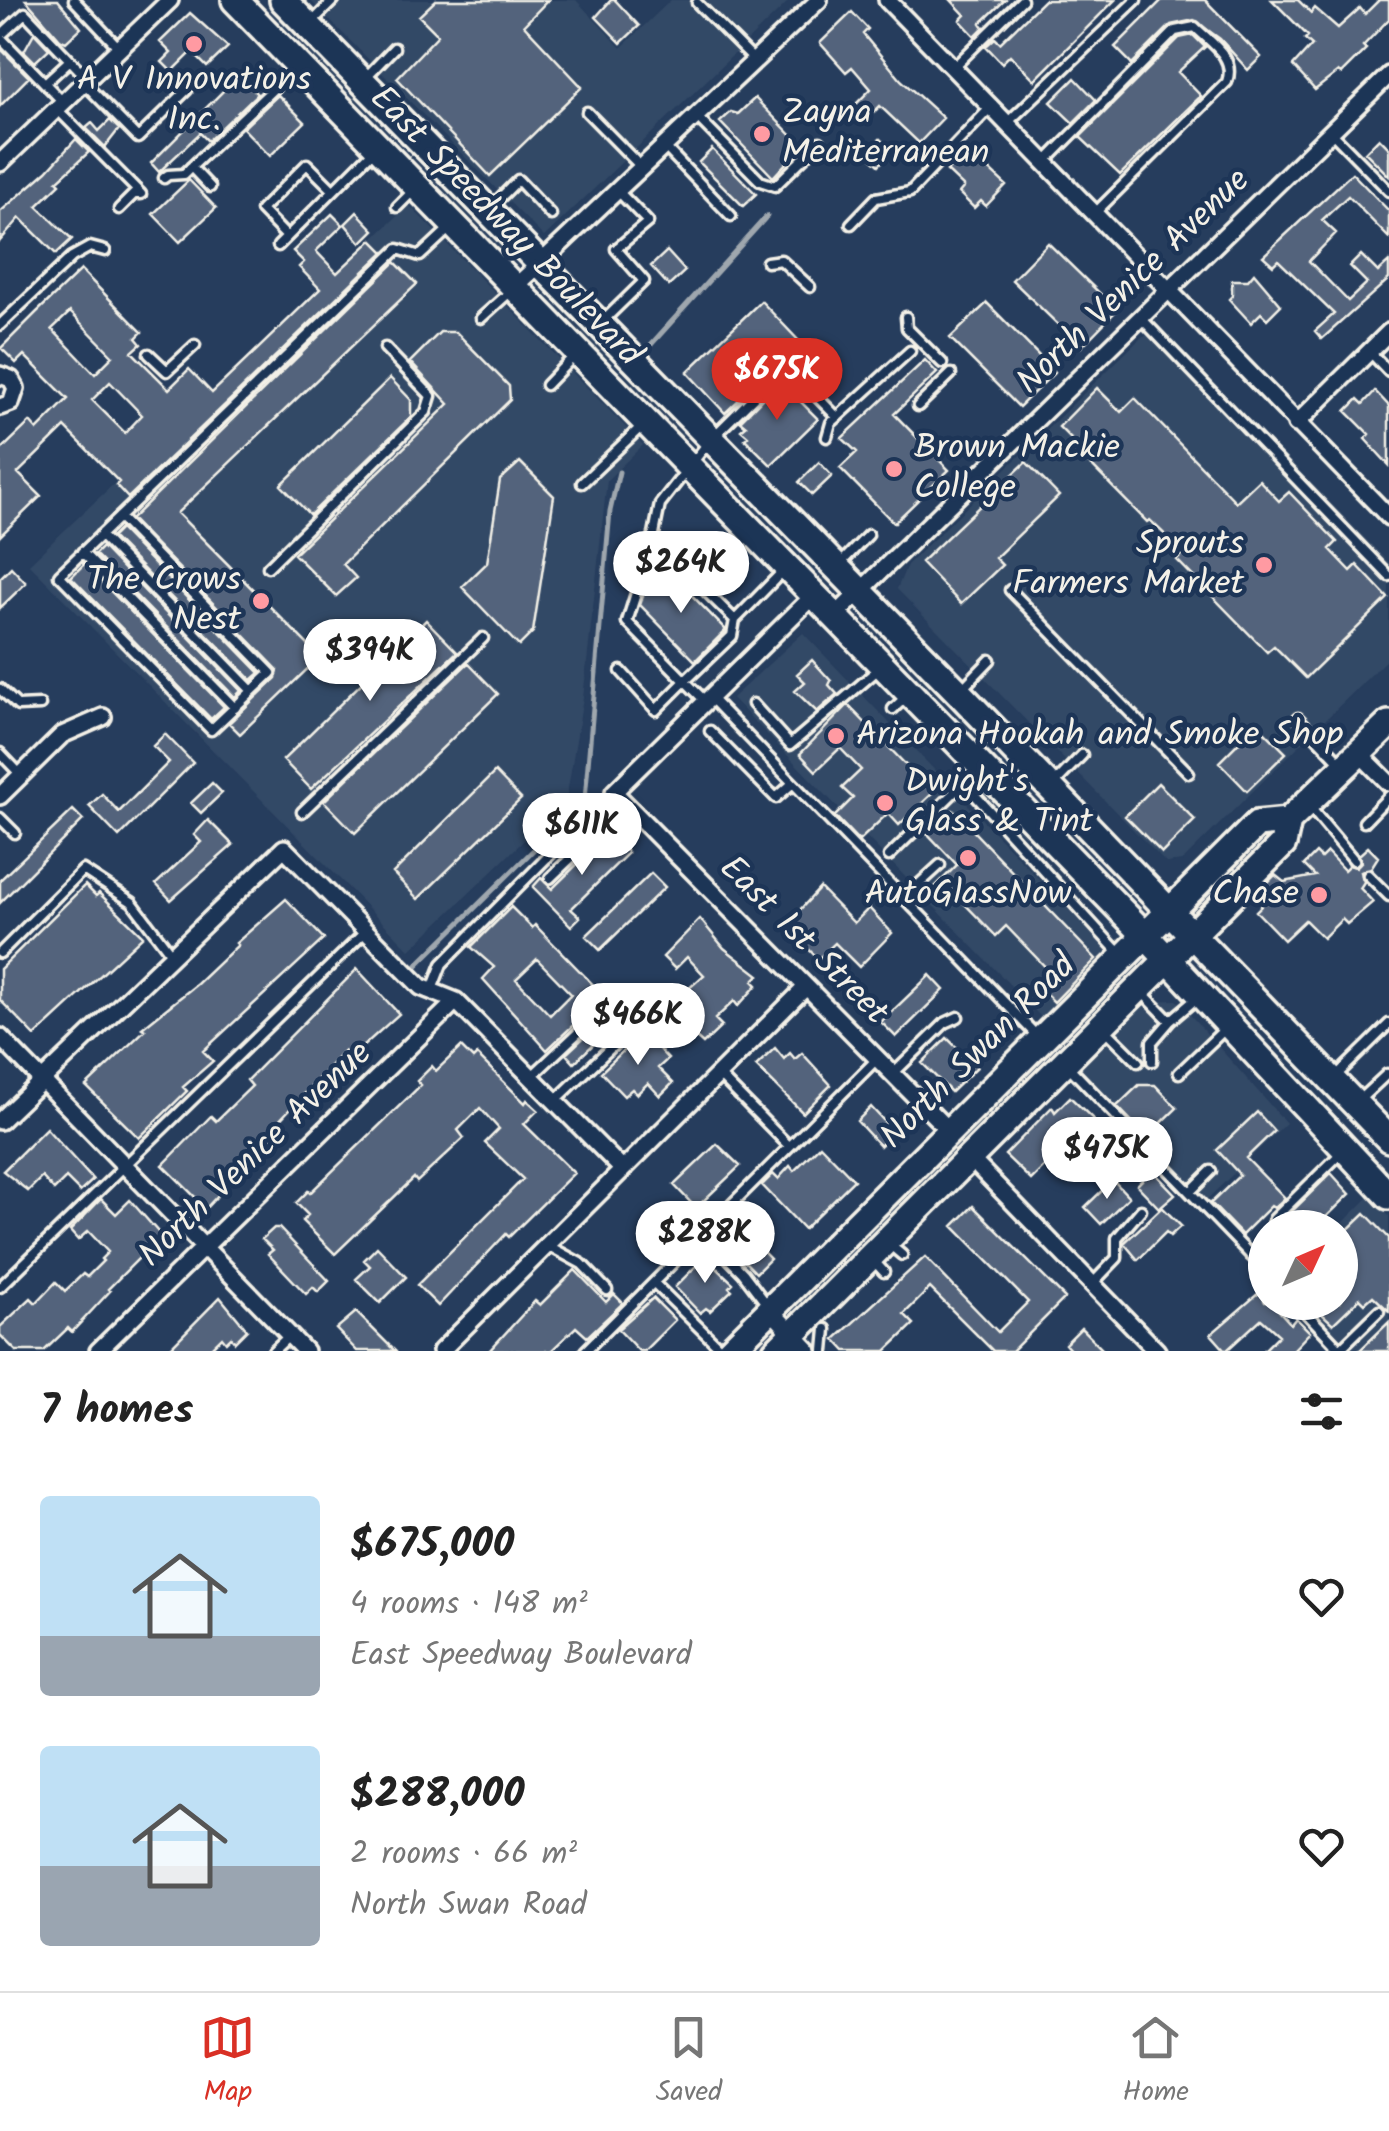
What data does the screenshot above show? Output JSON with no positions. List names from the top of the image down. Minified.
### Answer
{"streets":{"main road":["East Speedway Boulevard","North Swan Road"],"street":["North Venice Avenue","East 1st Street"]},"crossings":[["East Speedway Boulevard","North Venice Avenue"],["East Speedway Boulevard","North Swan Road"],["East 1st Street","North Swan Road"]],"places":["A V Innovations Inc.","Zayna Mediterranean","Brown Mackie College","Sprouts Farmers Market","The Crows Nest","Arizona Hookah and Smoke Shop","Dwight's Glass & Tint","AutoGlassNow","Chase"],"north":"top right","page":{"price":["$675K","$264K","$394K","$611K","$466K","$475K","$288K"],"heading":"7 homes","list":[{"name":"$675,000","note":"4 rooms · 148 m² · East Speedway Boulevard"},{"name":"$288,000","note":"2 rooms · 66 m² · North Swan Road"}],"tabs":["Map","Saved","Home"]}}
